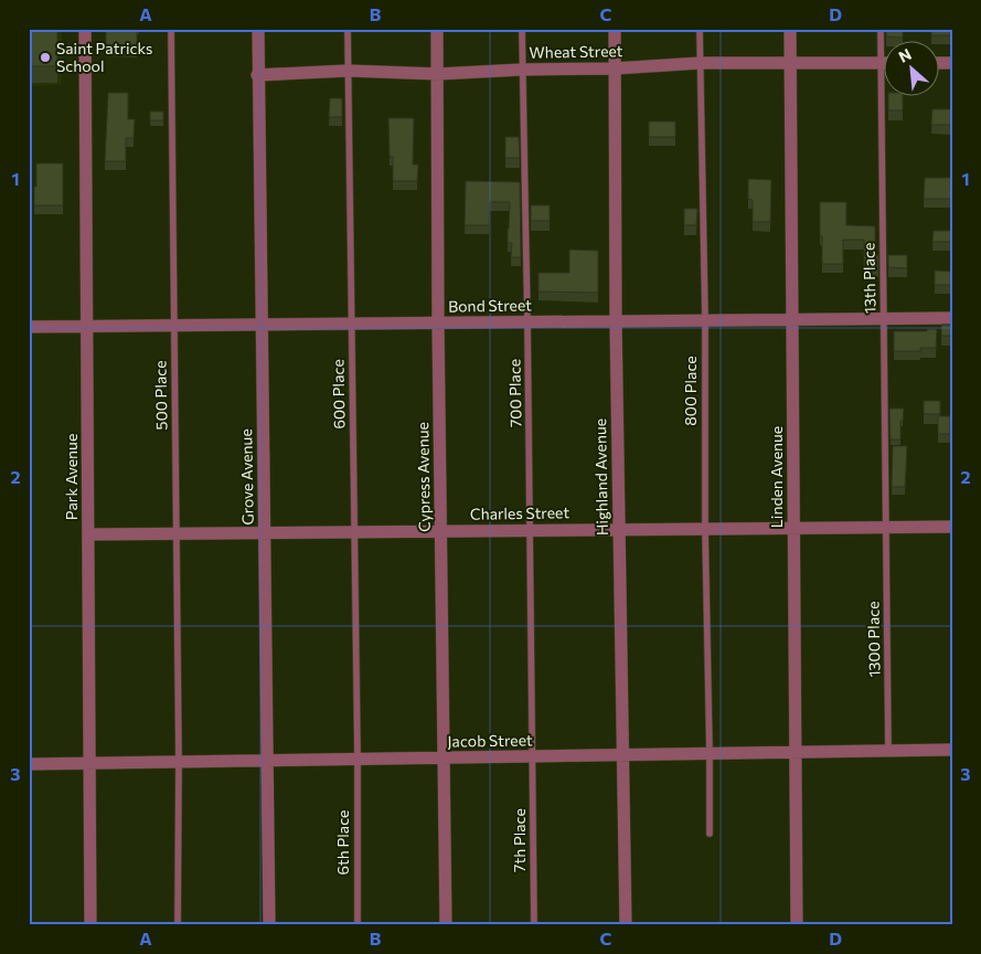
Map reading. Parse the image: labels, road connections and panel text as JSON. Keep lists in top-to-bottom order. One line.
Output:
{"streets":{"street":["Wheat Street","Bond Street","Park Avenue","Grove Avenue","Cypress Avenue","Highland Avenue","Linden Avenue","Charles Street","Jacob Street"],"lane":["13th Place","800 Place","700 Place","600 Place","500 Place","1300 Place","7th Place","6th Place"]},"crossings":[["Wheat Street","13th Place"],["Wheat Street","800 Place"],["Wheat Street","700 Place"],["Wheat Street","600 Place"],["Wheat Street","Grove Avenue"],["Wheat Street","Cypress Avenue"],["Wheat Street","Highland Avenue"],["Wheat Street","Linden Avenue"],["13th Place","Bond Street"],["13th Place","Charles Street"],["13th Place","1300 Place"],["Bond Street","800 Place"],["Bond Street","700 Place"],["Bond Street","600 Place"],["Bond Street","500 Place"],["Bond Street","Park Avenue"],["Bond Street","Grove Avenue"],["Bond Street","Cypress Avenue"],["Bond Street","Highland Avenue"],["Bond Street","Linden Avenue"],["800 Place","Charles Street"],["800 Place","Jacob Street"],["700 Place","Charles Street"],["700 Place","Jacob Street"],["700 Place","7th Place"],["600 Place","Charles Street"],["600 Place","Jacob Street"],["600 Place","6th Place"],["500 Place","Charles Street"],["500 Place","Jacob Street"],["Park Avenue","Charles Street"],["Park Avenue","Jacob Street"],["Grove Avenue","Charles Street"],["Grove Avenue","Jacob Street"],["Cypress Avenue","Charles Street"],["Cypress Avenue","Jacob Street"],["Highland Avenue","Charles Street"],["Highland Avenue","Jacob Street"],["Linden Avenue","Charles Street"],["Linden Avenue","Jacob Street"],["Charles Street","1300 Place"],["1300 Place","Jacob Street"],["Jacob Street","7th Place"],["Jacob Street","6th Place"]],"places":["Saint Patricks School"],"north":"top left","grid":{"columns":["A","B","C","D"],"rows":["1","2","3"]}}
